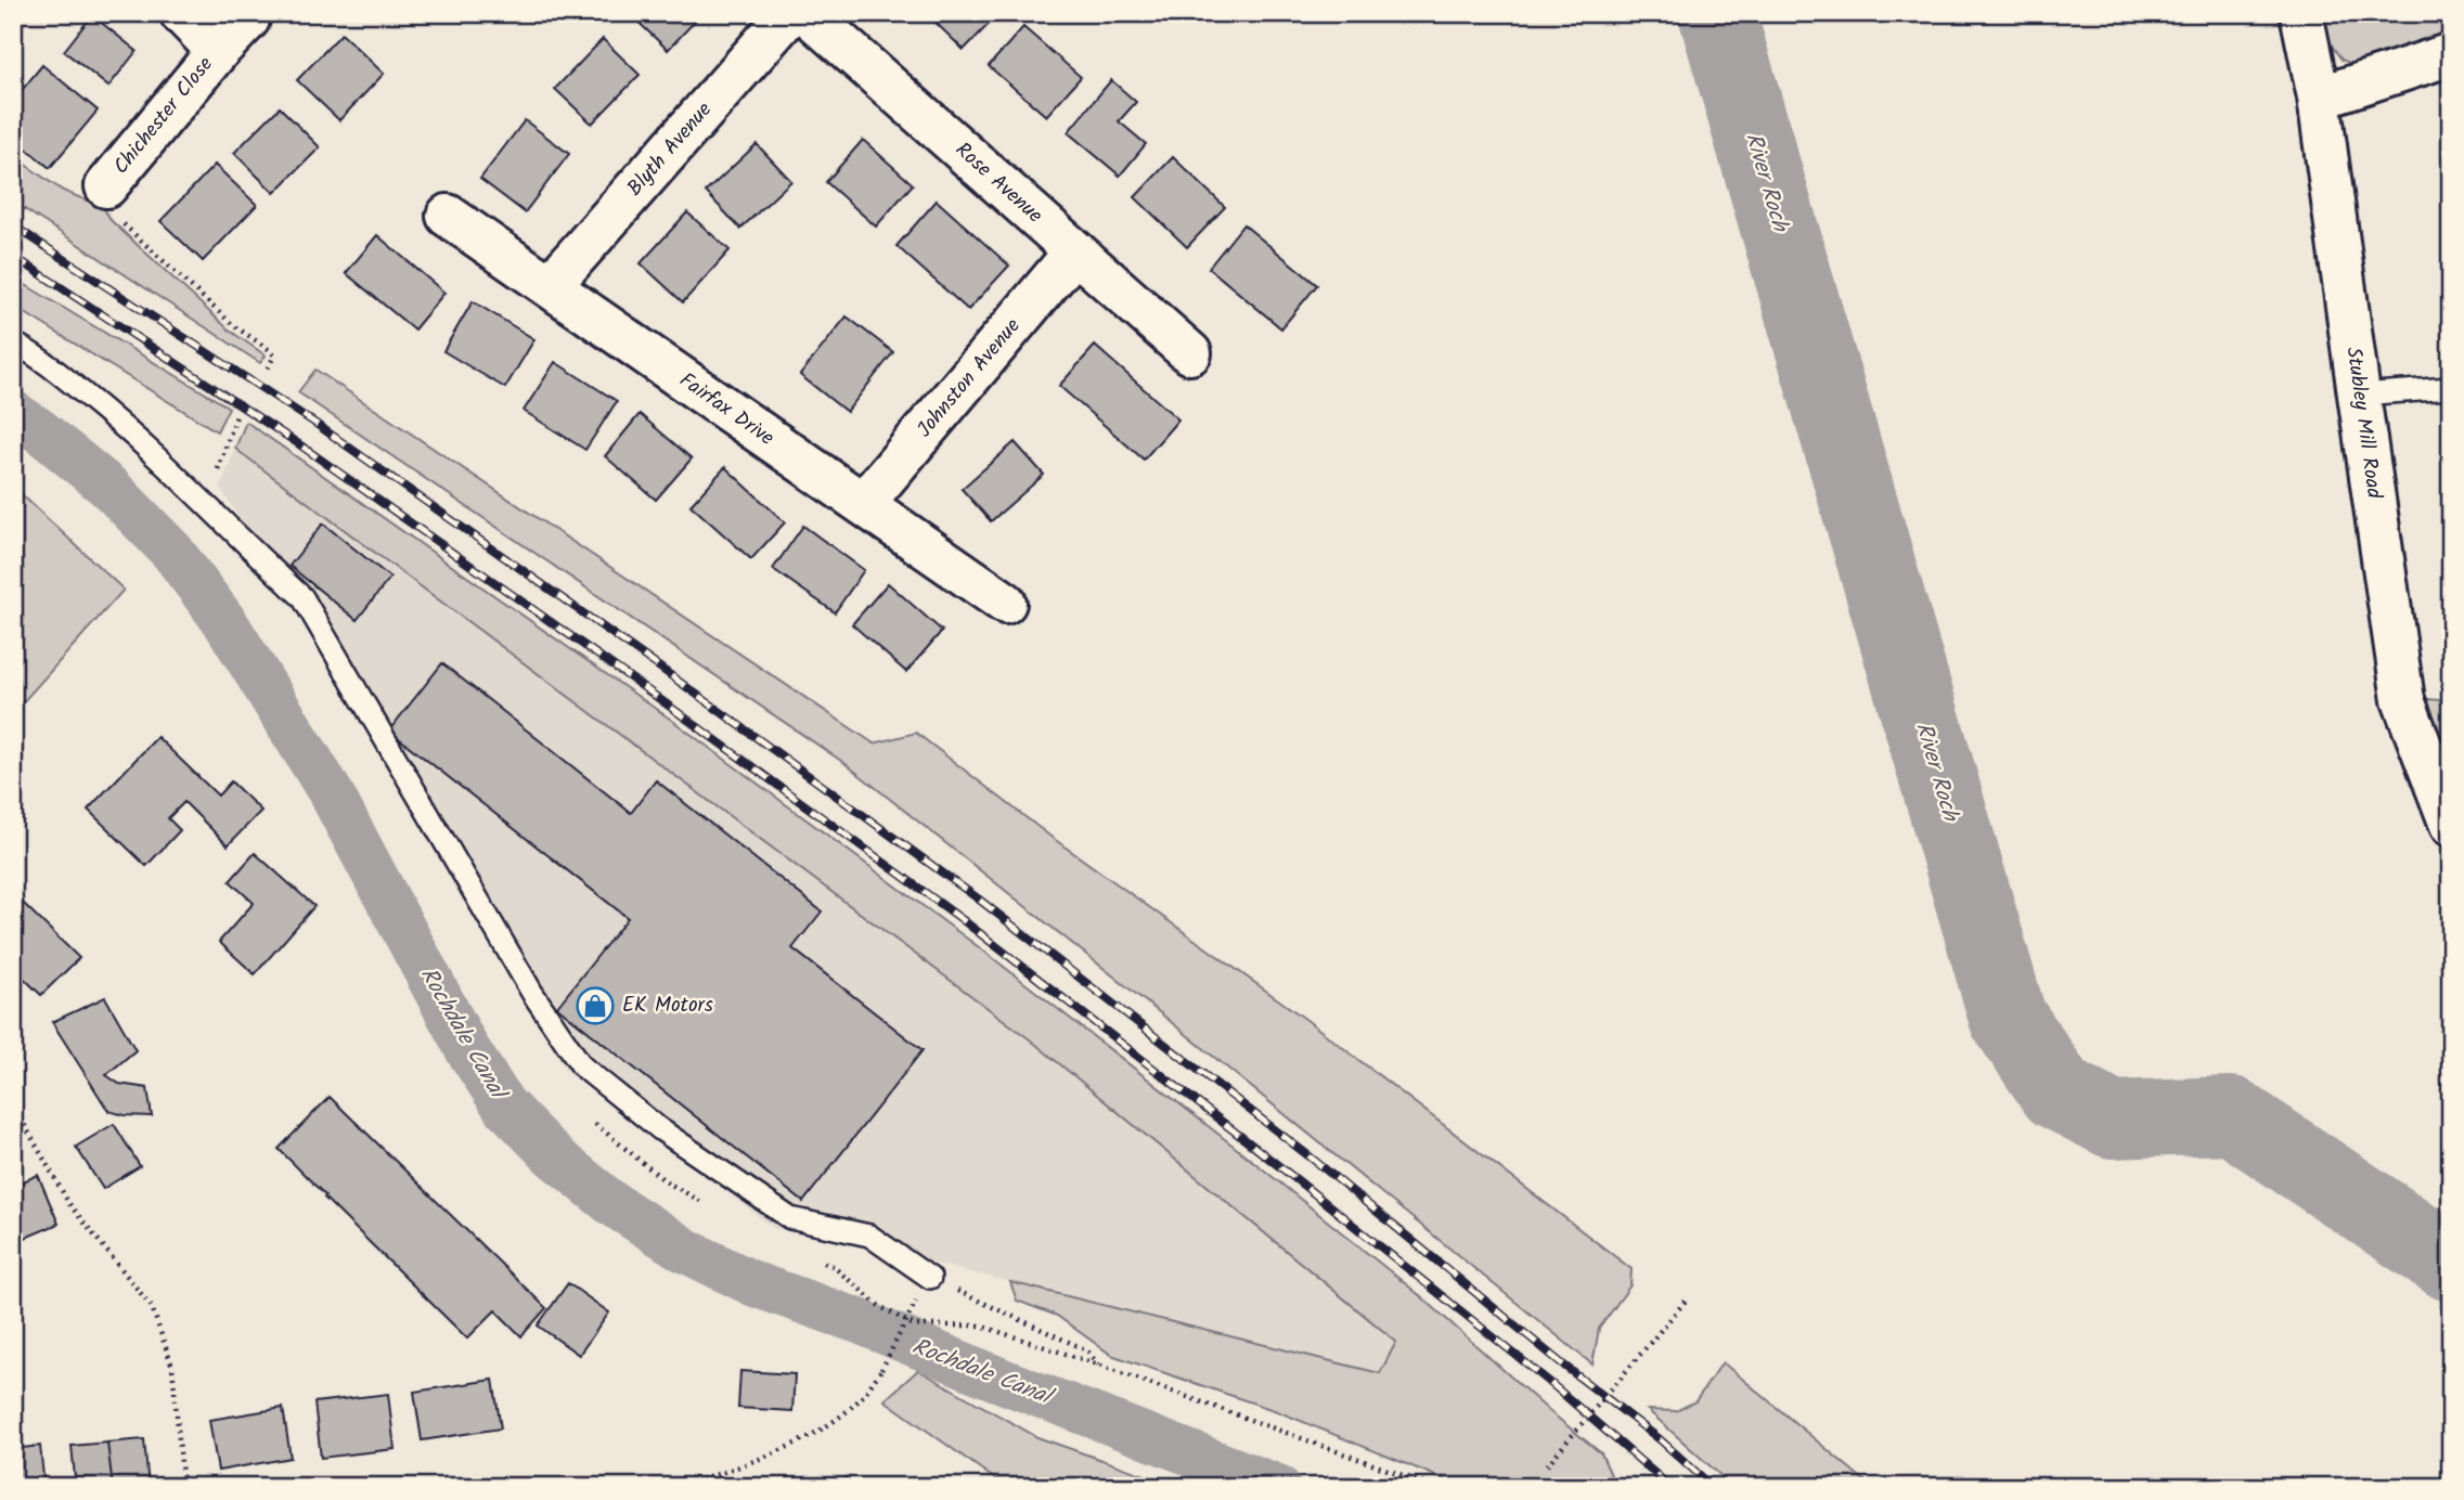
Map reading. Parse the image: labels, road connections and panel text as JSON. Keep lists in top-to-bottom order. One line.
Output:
{"streets":{"street":["Chichester Close","Blyth Avenue","Rose Avenue","Johnston Avenue","Fairfax Drive","Stubley Mill Road"]},"crossings":[["Blyth Avenue","Fairfax Drive"],["Rose Avenue","Johnston Avenue"],["Johnston Avenue","Fairfax Drive"]],"water":["River Roch","Rochdale Canal"],"places":{"shop":["EK Motors"]}}
